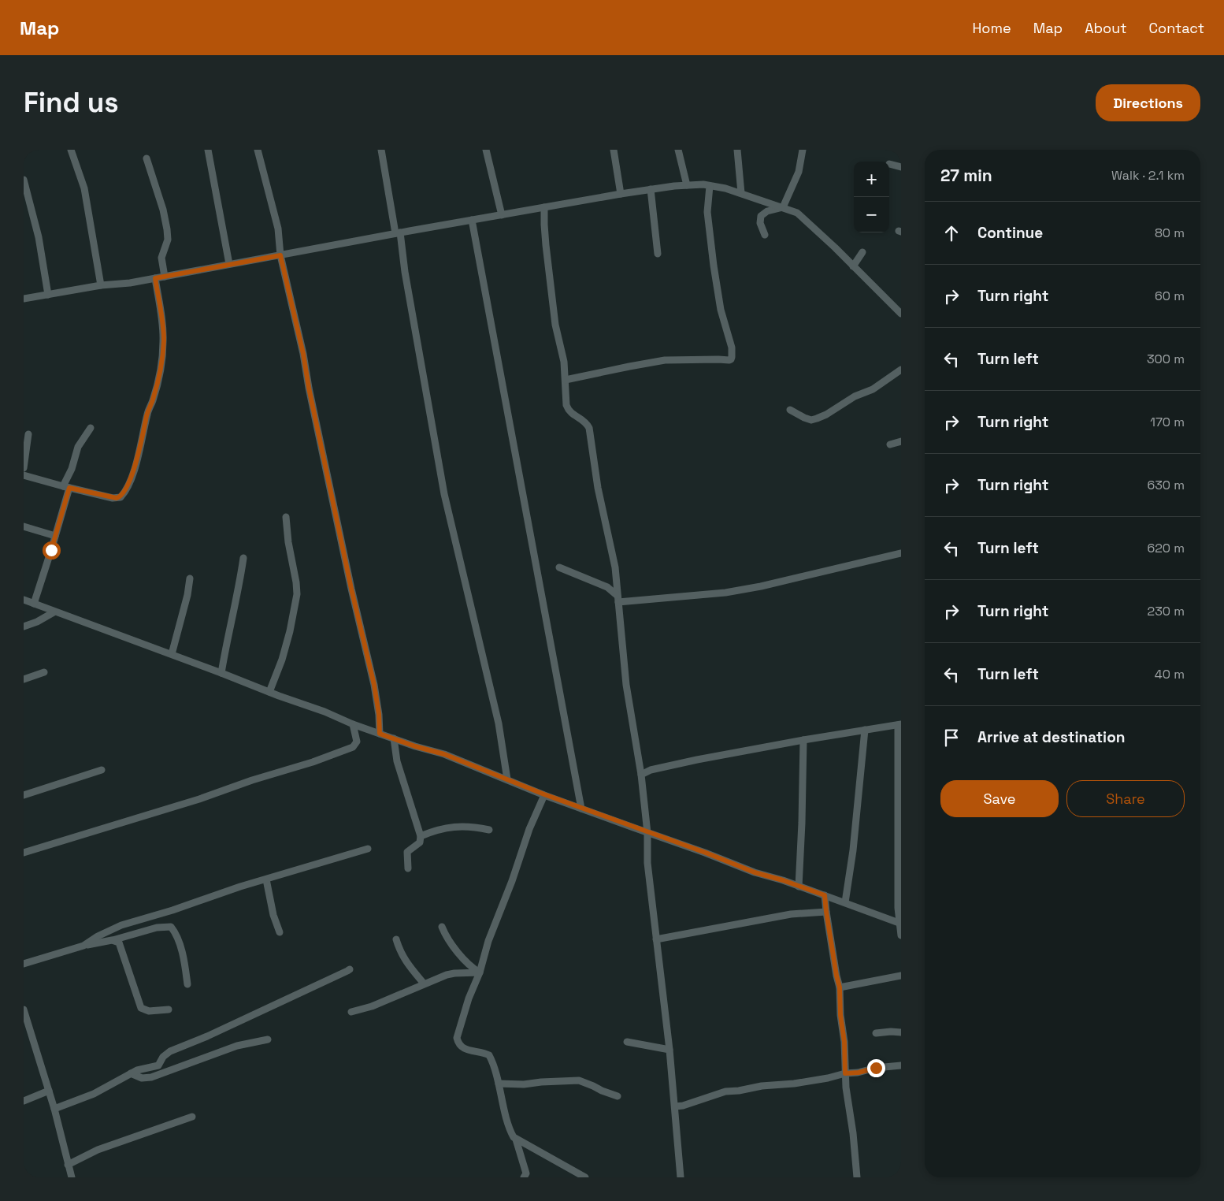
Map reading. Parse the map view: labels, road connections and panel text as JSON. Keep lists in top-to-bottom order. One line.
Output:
{"page":{"header":"Map","nav":["Home","Map","About","Contact"],"buttons":["Directions",["Save","Share"]],"title":"Find us","heading":["27 min","Walk · 2.1 km"],"map_buttons":["+","−"],"list":[["Continue","80 m"],["Turn right","60 m"],["Turn left","300 m"],["Turn right","170 m"],["Turn right","630 m"],["Turn left","620 m"],["Turn right","230 m"],["Turn left","40 m"],"Arrive at destination"]}}
